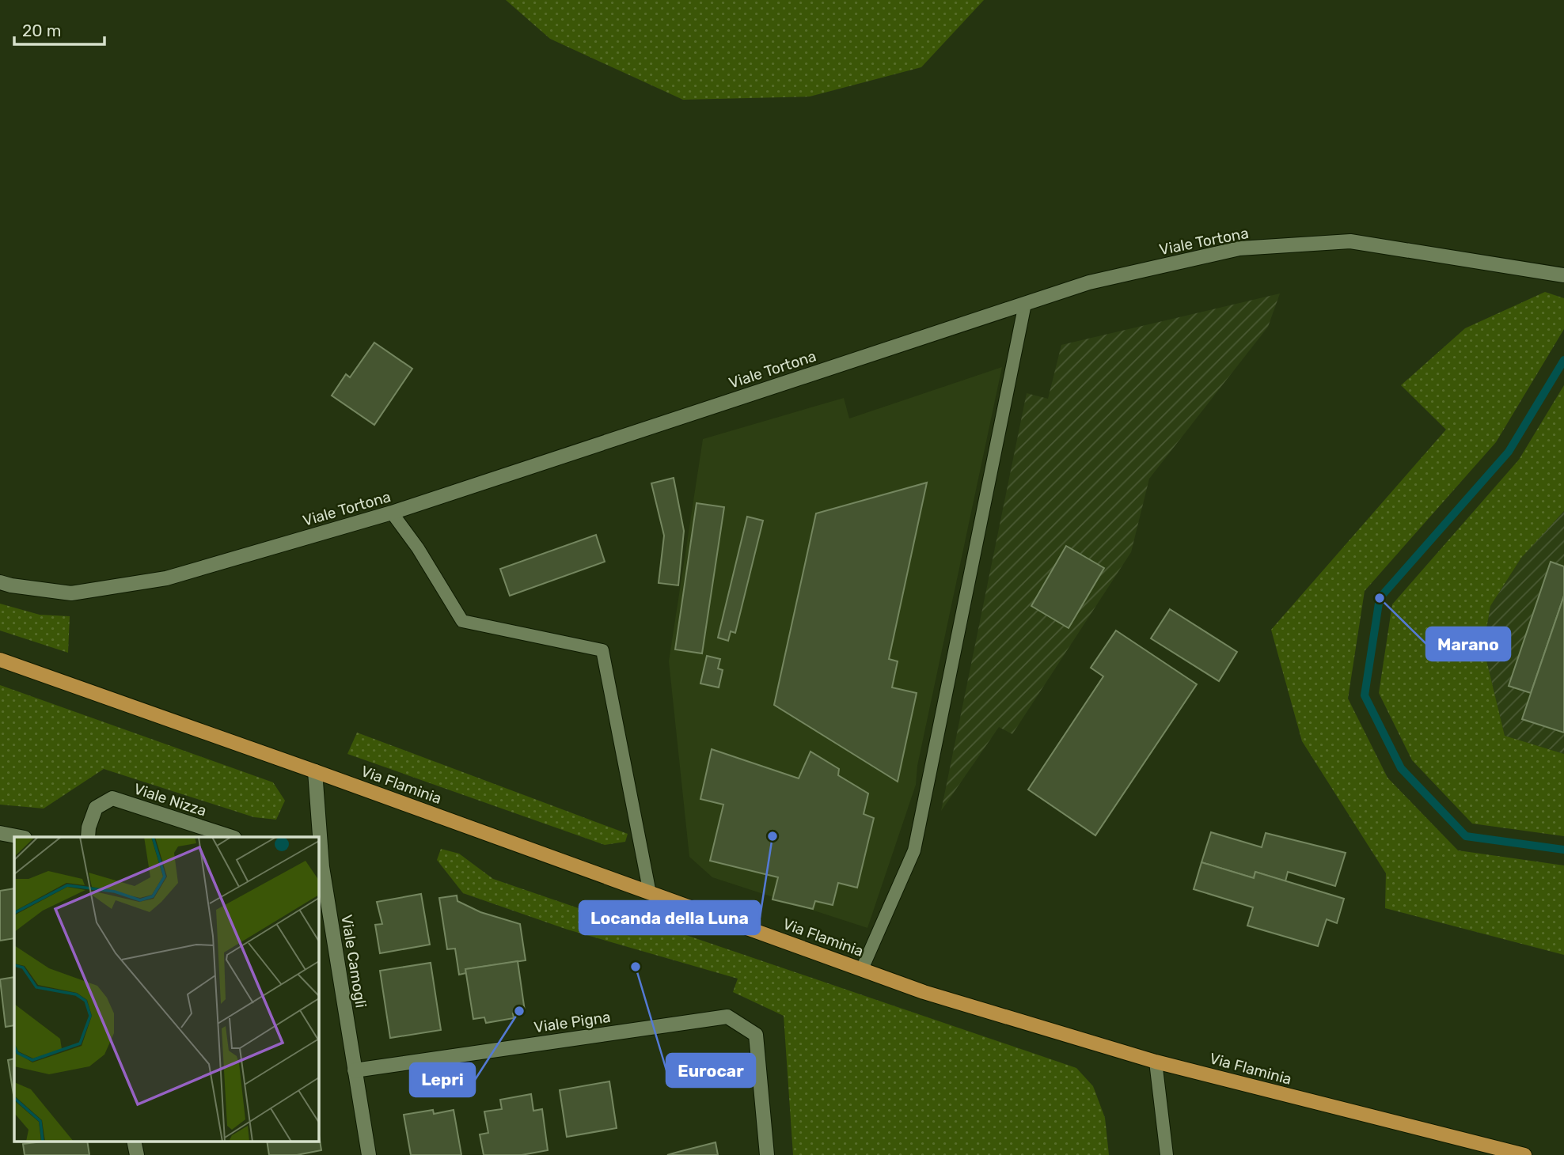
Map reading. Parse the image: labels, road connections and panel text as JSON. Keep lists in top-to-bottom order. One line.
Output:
{"streets":{"main road":["Via Flaminia"],"street":["Viale Tortona","Viale Nizza","Viale Camogli","Viale Pigna"]},"crossings":[["Via Flaminia","Viale Camogli"],["Viale Camogli","Viale Pigna"]],"places":["Marano","Locanda della Luna","Eurocar","Lepri"],"scale_bar":"20 m"}
